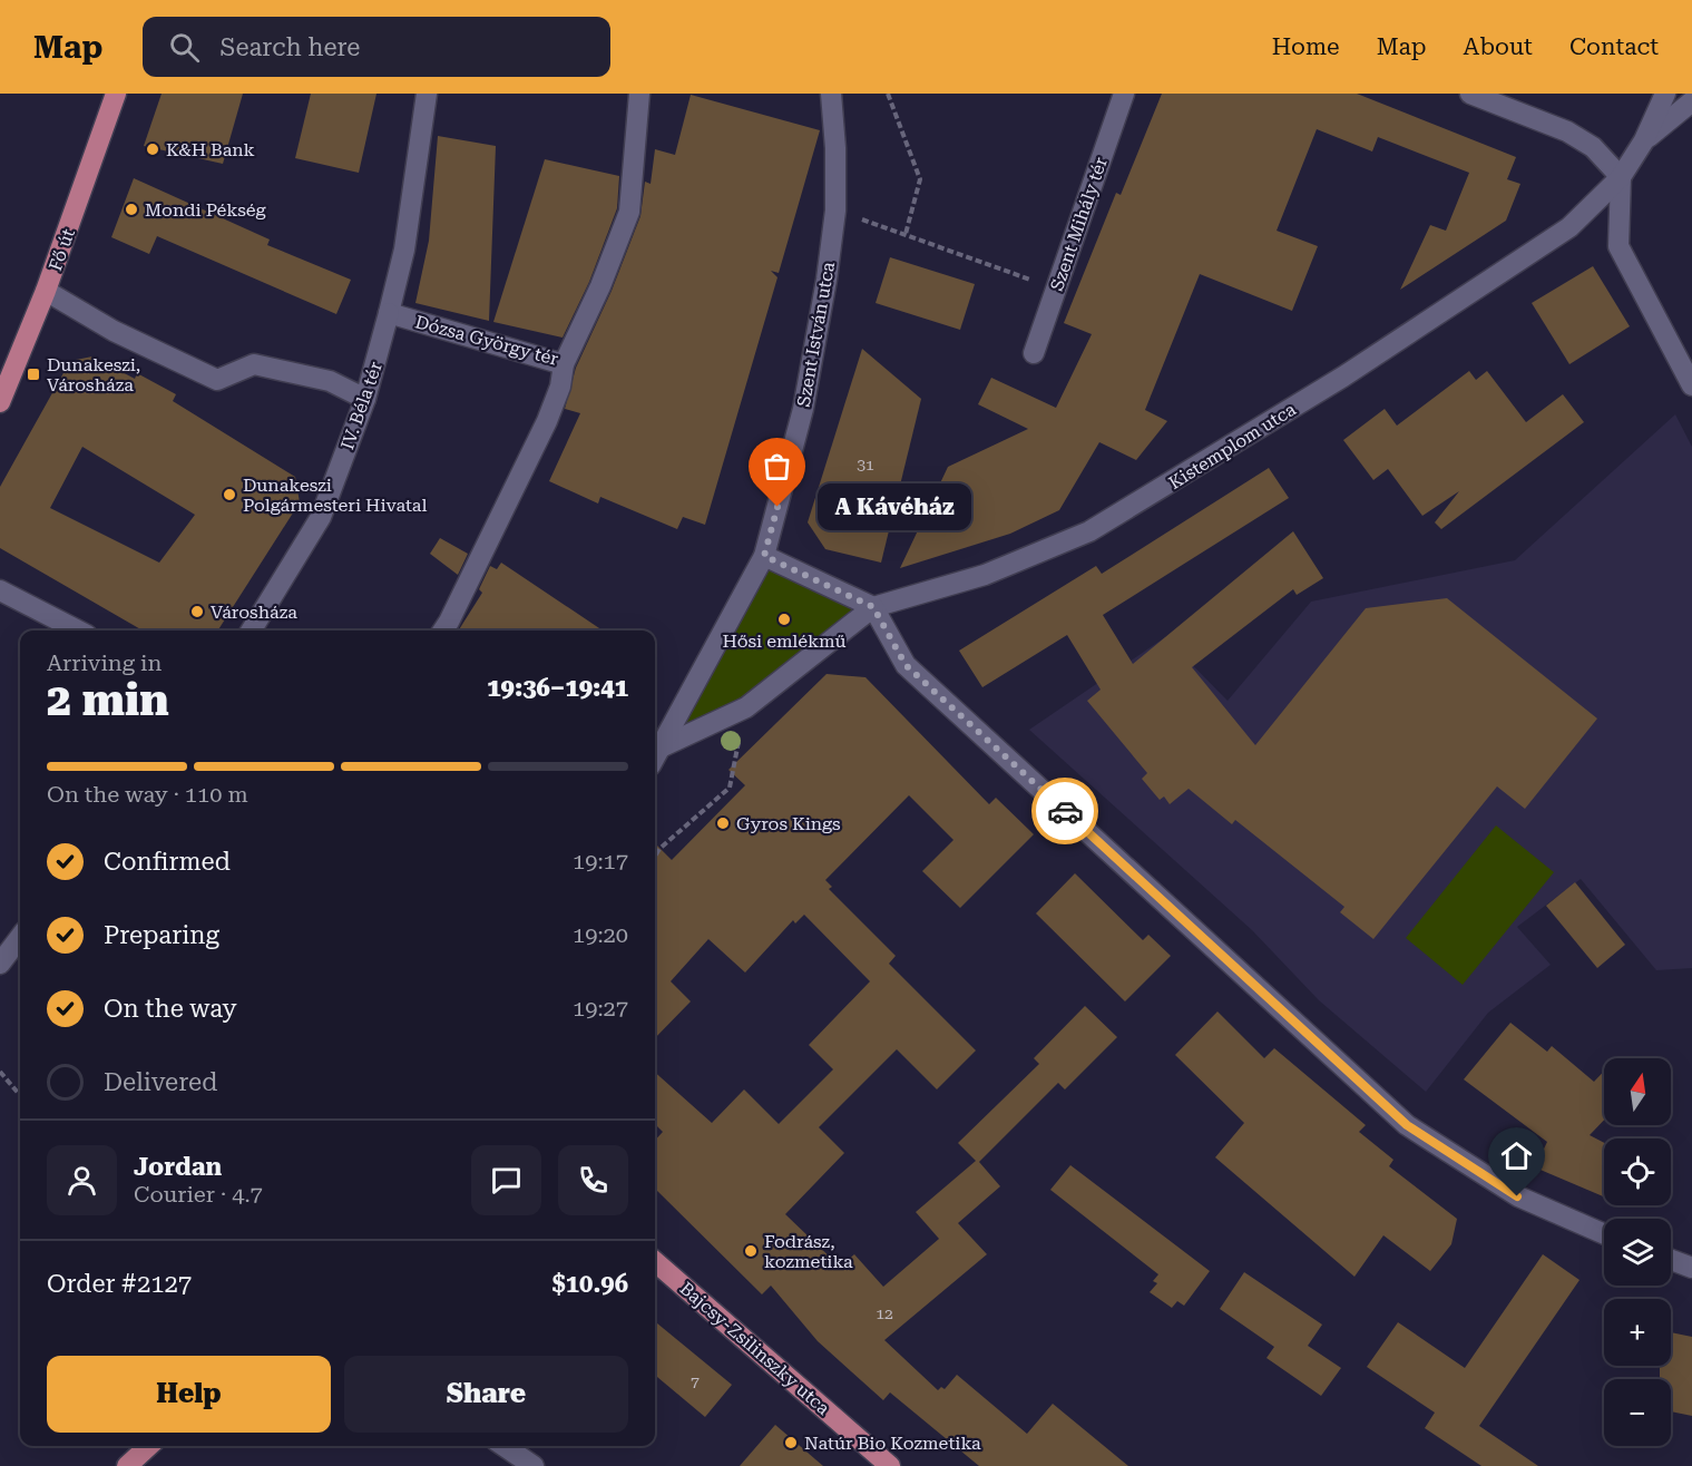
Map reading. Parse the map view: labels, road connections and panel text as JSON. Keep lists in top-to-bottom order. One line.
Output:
{"streets":{"main road":["Fő út","Bajcsy-Zsilinszky utca"],"street":["Szent Mihály tér","Szent István utca","Dózsa György tér","IV. Béla tér","Kistemplom utca"]},"crossings":[["Dózsa György tér","IV. Béla tér"]],"places":{"other":["K&H Bank","Mondi Pékség","Dunakeszi Polgármesteri Hivatal","A Kávéház","Városháza","Hősi emlékmű","Gyros Kings","Fodrász, kozmetika","Natúr Bio Kozmetika"],"transit":["Dunakeszi, Városháza"]},"house_numbers":["31","12","7"],"north":"top","page":{"header":"Map","search":"Search here","nav":["Home","Map","About","Contact"],"bubble":"A Kávéház","heading":["2 min","Arriving in","19:36–19:41"],"panel":["Jordan","Courier · 4.7","Order #2127","$10.96"],"bar":"On the way · 110 m","list":[["Confirmed","19:17"],["Preparing","19:20"],["On the way","19:27"],"Delivered"],"map_buttons":["+","−"],"buttons":["Help","Share"]}}
